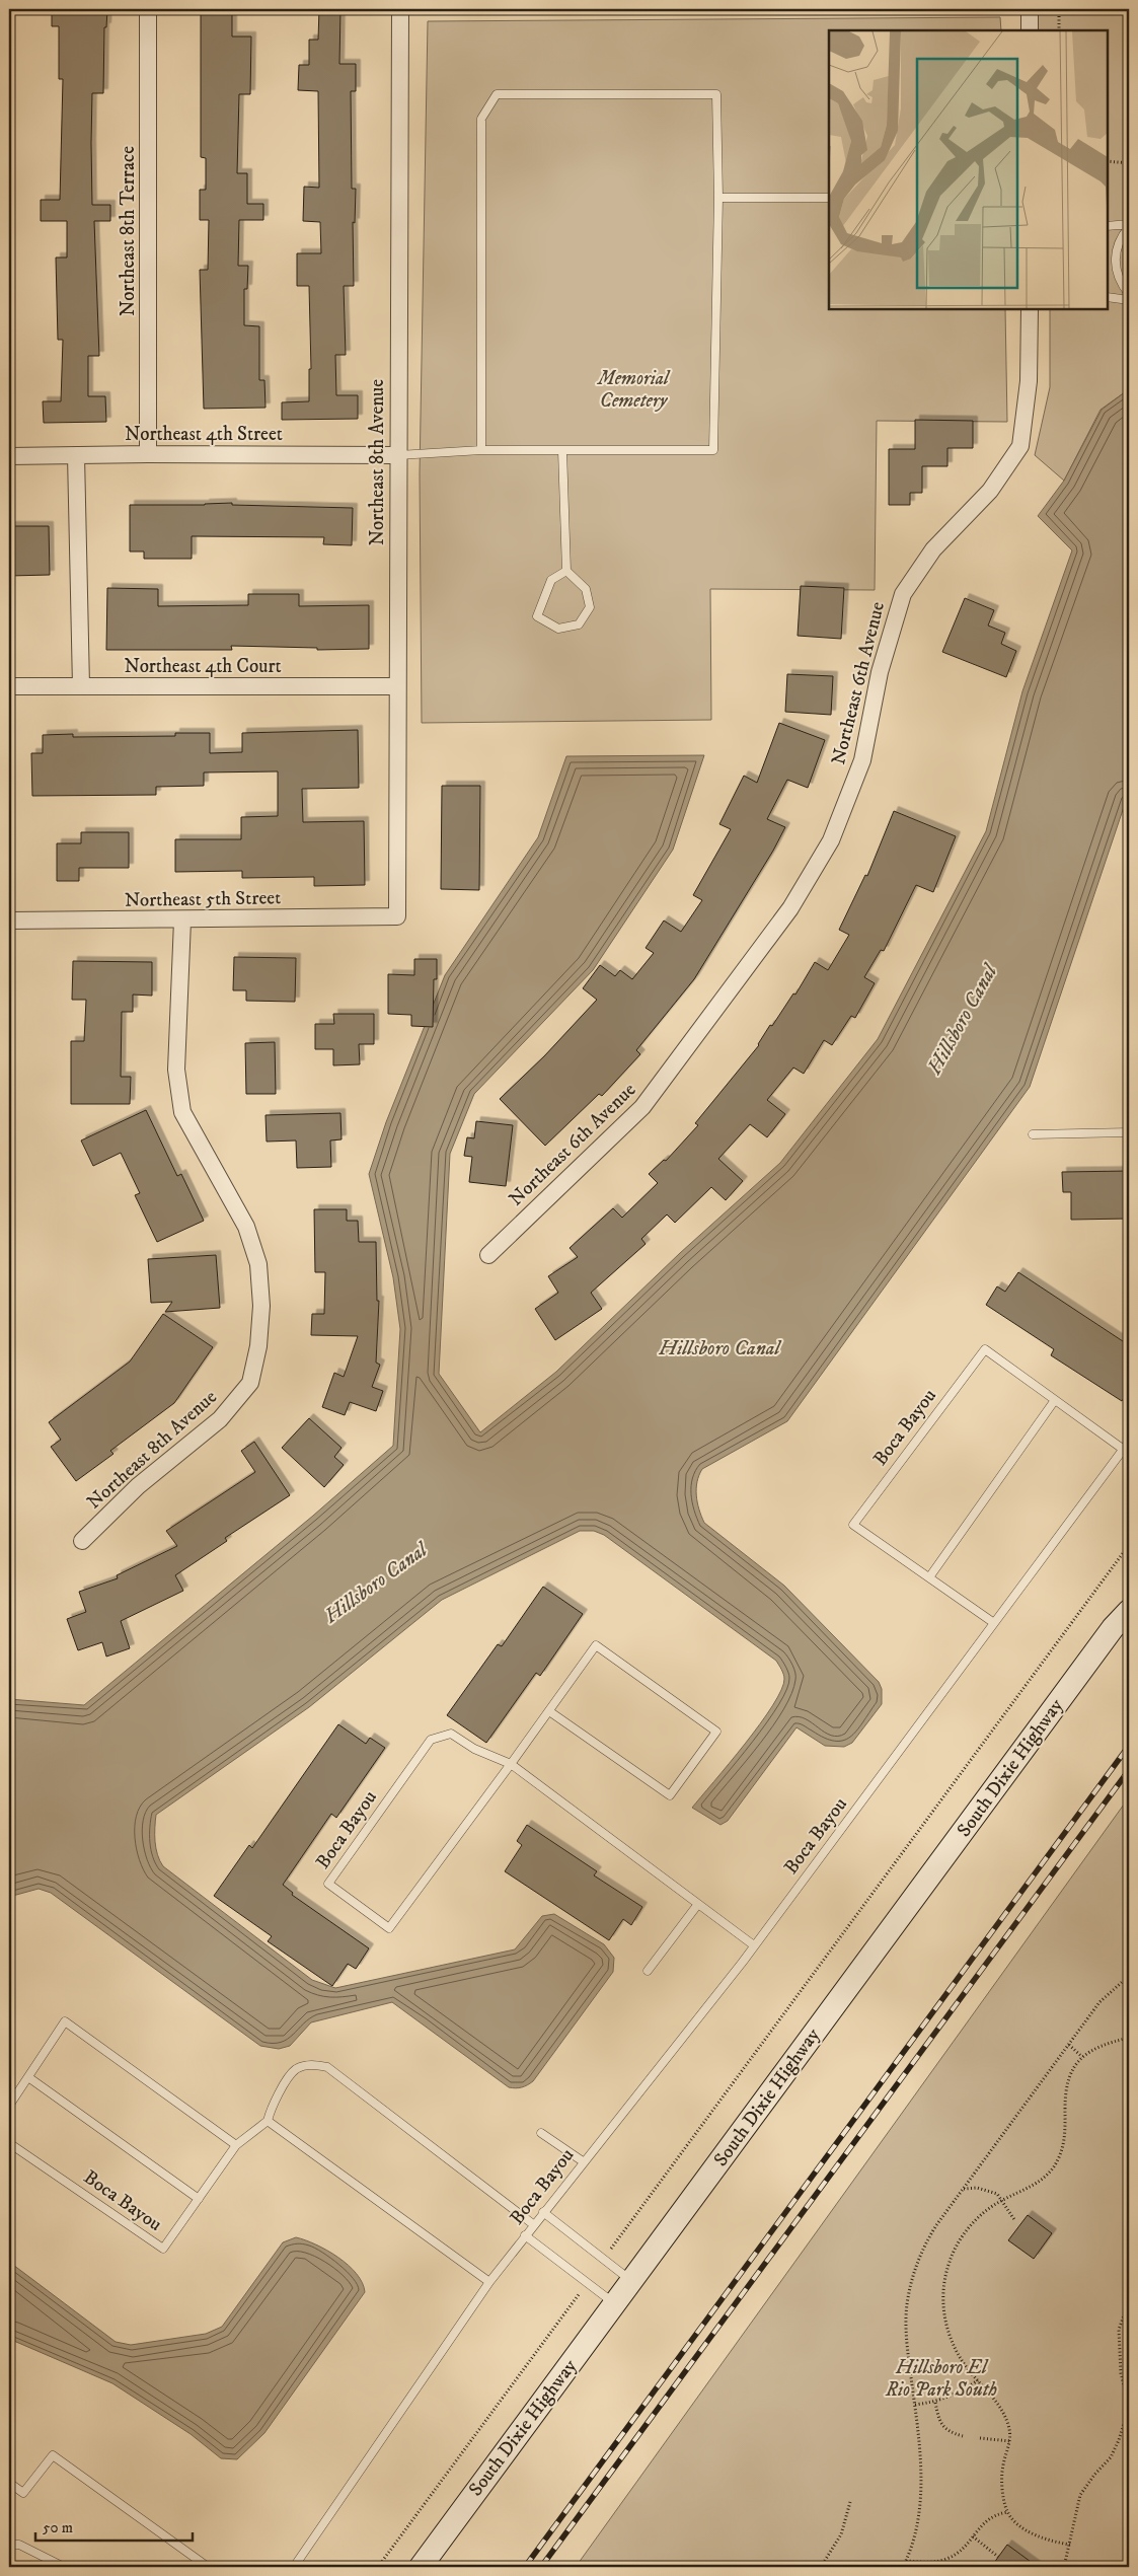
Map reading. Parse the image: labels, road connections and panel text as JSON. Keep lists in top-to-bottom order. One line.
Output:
{"streets":{"main road":["South Dixie Highway"],"street":["Northeast 8th Terrace","Northeast 4th Street","Northeast 8th Avenue","Northeast 4th Court","Northeast 6th Avenue","Northeast 5th Street"],"lane":["Boca Bayou"]},"crossings":[["Northeast 8th Terrace","Northeast 4th Street"],["Northeast 4th Street","Northeast 8th Avenue"],["Northeast 8th Avenue","Northeast 4th Court"],["Northeast 8th Avenue","Northeast 5th Street"]],"water":["Hillsboro Canal"],"parks":["Memorial Cemetery","Hillsboro El Rio Park South"],"scale_bar":"50 m"}
